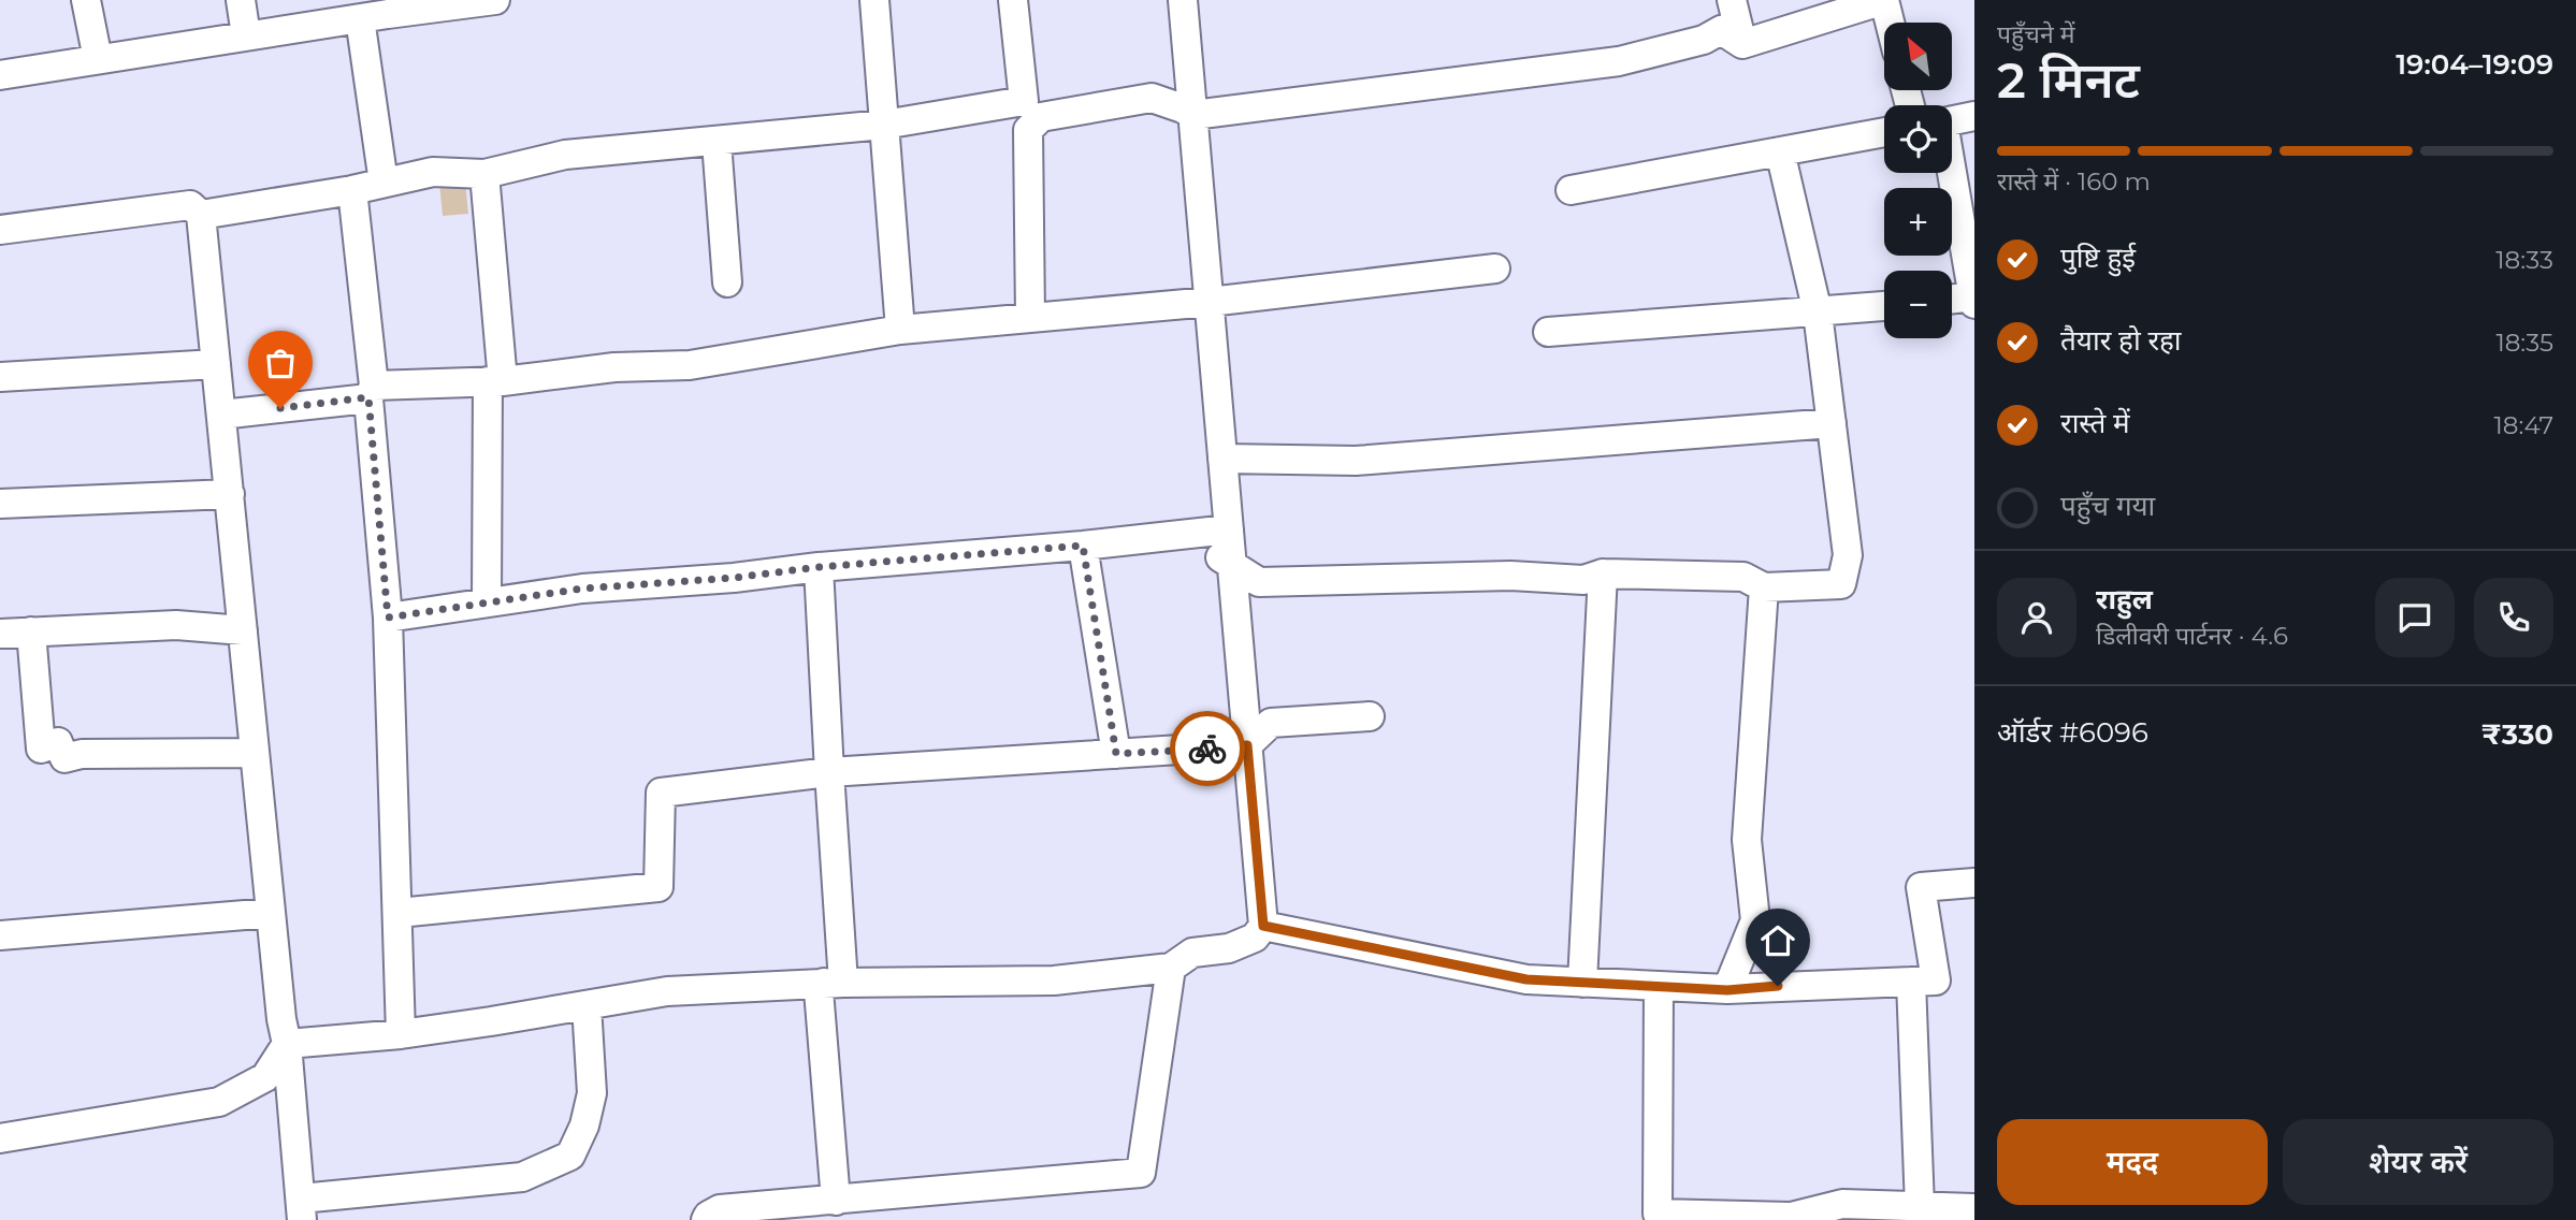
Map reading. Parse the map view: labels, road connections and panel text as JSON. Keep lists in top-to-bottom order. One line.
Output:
{"north":"top left","page":{"heading":["2 मिनट","पहुँचने में","19:04–19:09"],"panel":["राहुल","डिलीवरी पार्टनर · 4.6","ऑर्डर #6096","₹330"],"map_buttons":["+","−"],"bar":"रास्ते में · 160 m","list":[["पुष्टि हुई","18:33"],["तैयार हो रहा","18:35"],["रास्ते में","18:47"],"पहुँच गया"],"buttons":["मदद","शेयर करें"]}}
